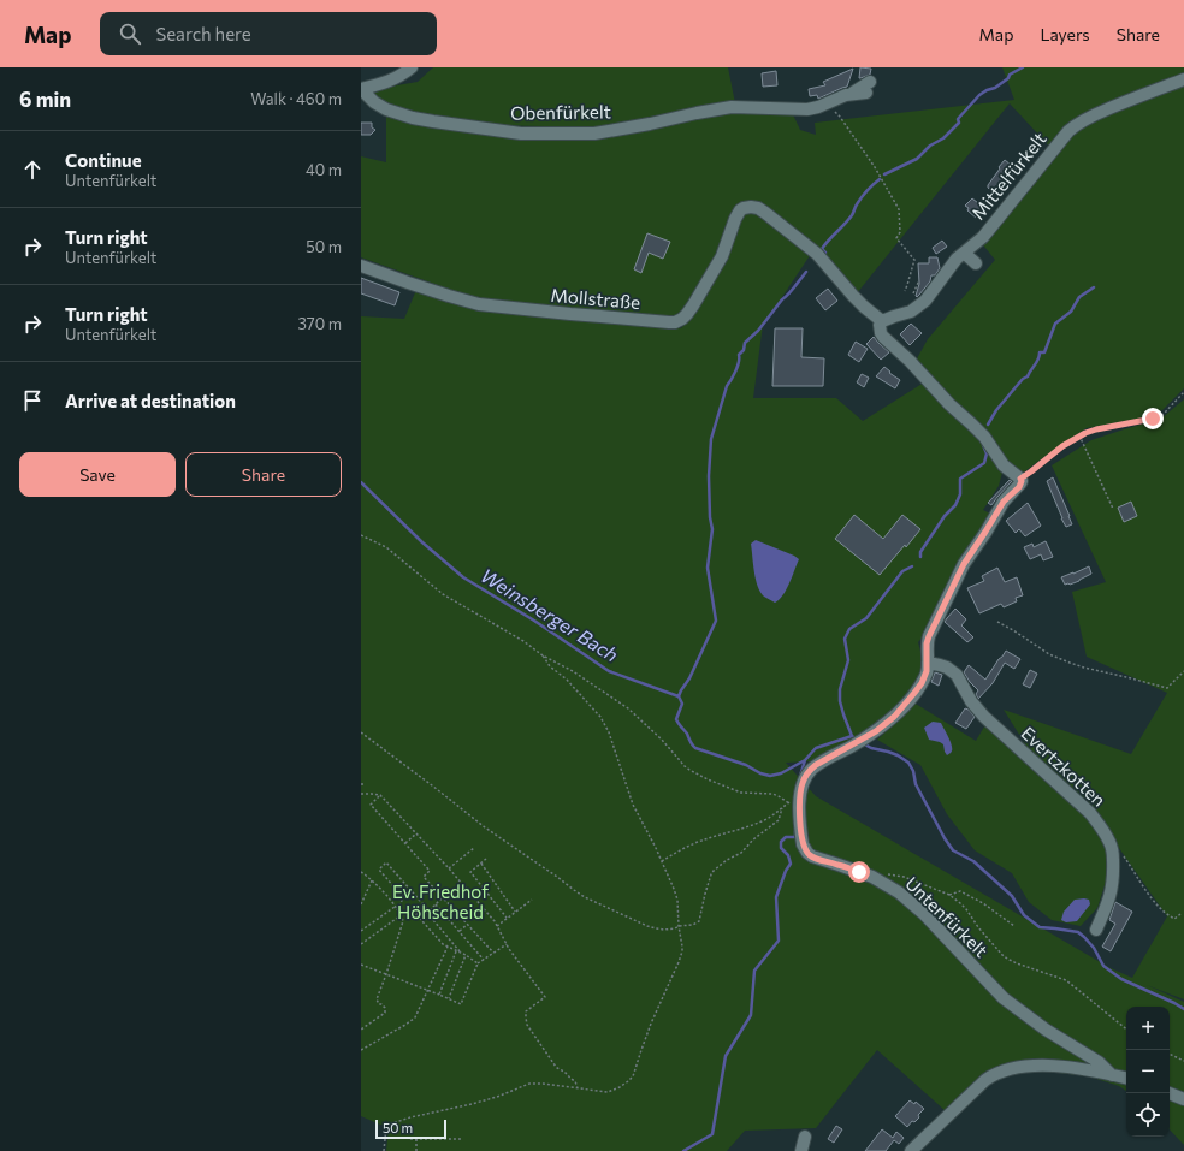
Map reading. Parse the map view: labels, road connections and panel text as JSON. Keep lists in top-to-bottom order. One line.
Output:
{"streets":{"street":["Obenfürkelt","Mittelfürkelt","Mollstraße","Evertzkotten","Untenfürkelt"]},"crossings":[["Mittelfürkelt","Mollstraße"],["Evertzkotten","Untenfürkelt"]],"water":["Weinsberger Bach"],"parks":["Ev. Friedhof Höhscheid"],"scale_bar":"50 m","page":{"header":"Map","search":"Search here","nav":["Map","Layers","Share"],"heading":["6 min","Walk · 460 m"],"list":[["Continue","Untenfürkelt","40 m"],["Turn right","Untenfürkelt","50 m"],["Turn right","Untenfürkelt","370 m"],"Arrive at destination"],"buttons":["Save","Share"],"map_buttons":["+","−"],"scale":"50 m"}}
